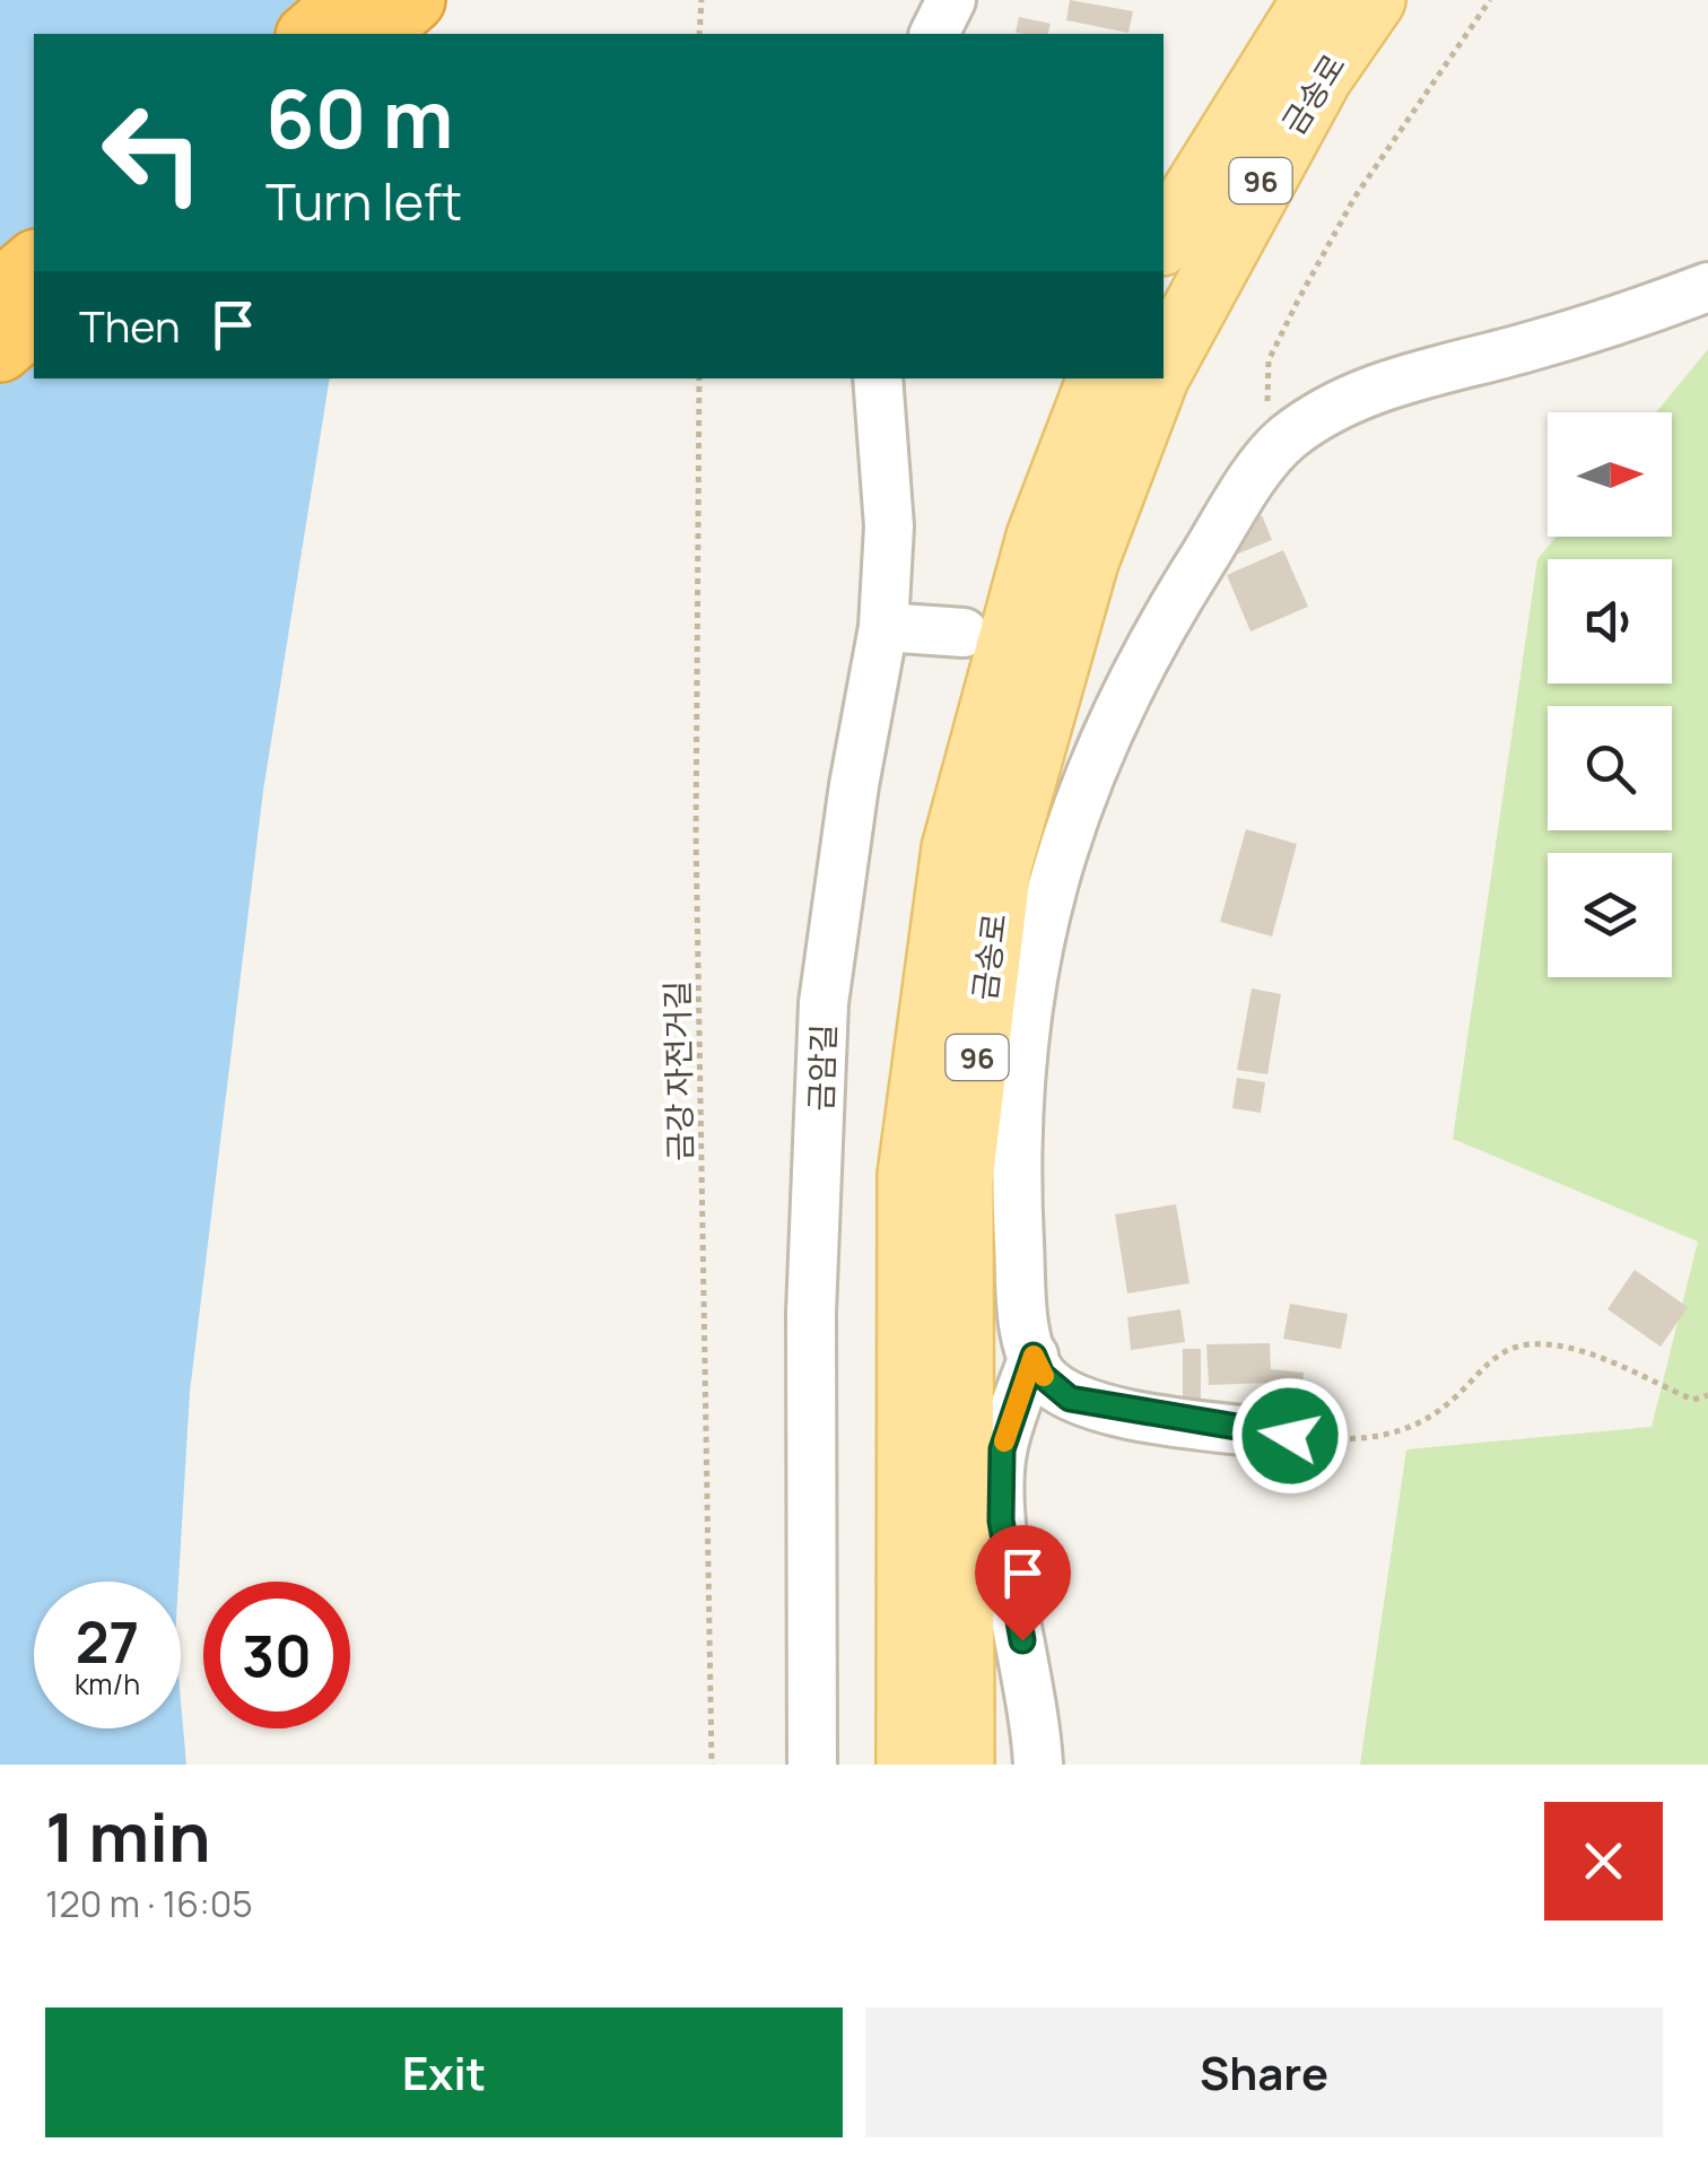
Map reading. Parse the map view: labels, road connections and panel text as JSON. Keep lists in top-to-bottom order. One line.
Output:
{"streets":{"main road":["금송로","96"],"street":["금암길"],"path":["금강 자전거길"]},"north":"right","page":{"turn":["60 m","Turn left"],"then":"Then","speed":"27 km/h","limit":"30","heading":["1 min","120 m · 16:05"],"buttons":["Exit","Share"]}}
